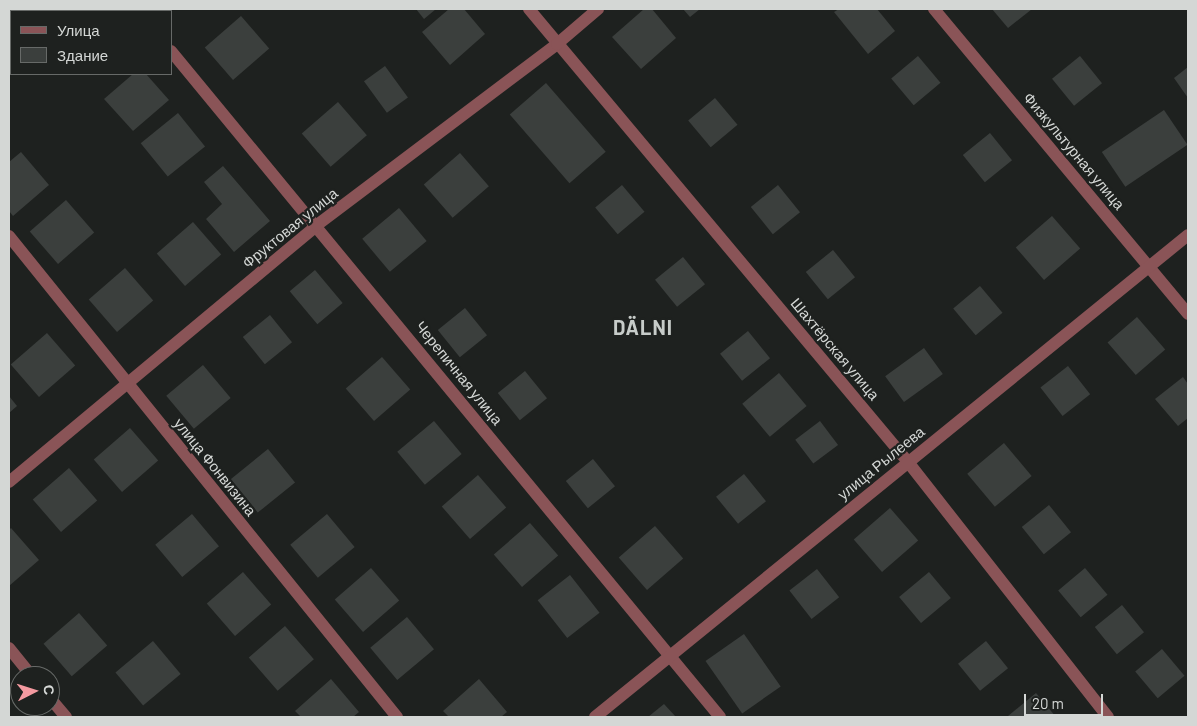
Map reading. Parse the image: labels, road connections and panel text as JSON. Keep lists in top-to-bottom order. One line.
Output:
{"streets":{"street":["Физкультурная улица","Фруктовая улица","Шахтёрская улица","Черепичная улица","улица Рылеева","улица Фонвизина"]},"crossings":[["Физкультурная улица","улица Рылеева"],["Фруктовая улица","Шахтёрская улица"],["Фруктовая улица","Черепичная улица"],["Фруктовая улица","улица Фонвизина"],["Шахтёрская улица","улица Рылеева"],["Черепичная улица","улица Рылеева"]],"districts":["DÄLNI"],"legend":["Улица","Здание"],"scale_bar":"20 m","north":"right"}
